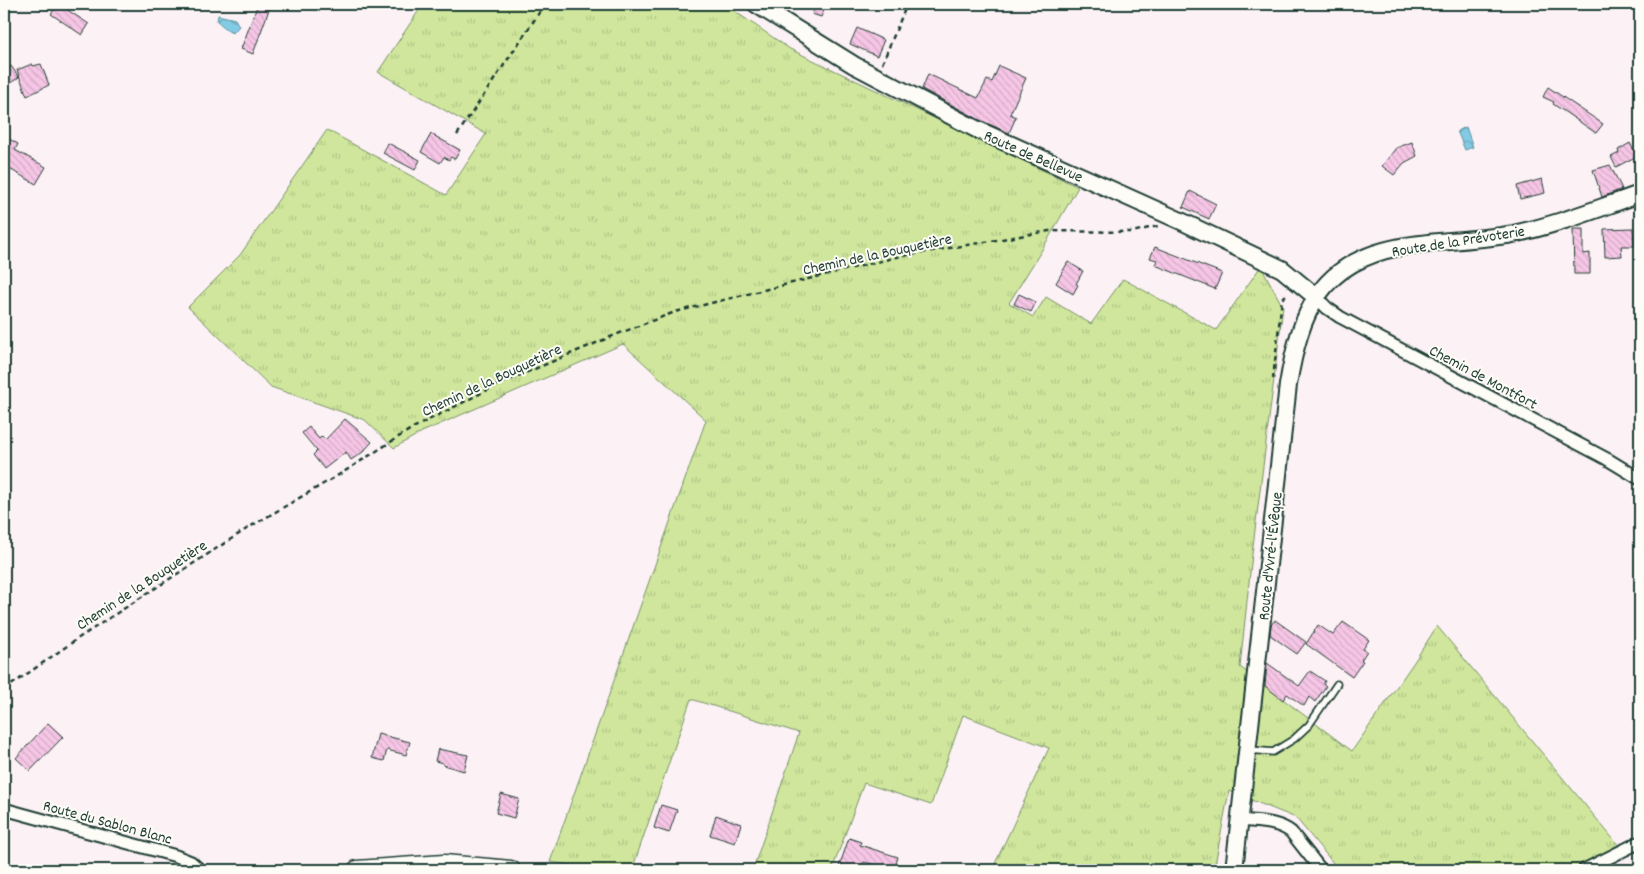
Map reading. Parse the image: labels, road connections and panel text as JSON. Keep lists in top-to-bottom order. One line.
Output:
{"streets":{"street":["Route de Bellevue","Route de la Prévoterie","Chemin de Montfort","Route d'Yvré-l'Évêque","Route du Sablon Blanc"],"path":["Chemin de la Bouquetière"]},"crossings":[["Route de Bellevue","Route de la Prévoterie"],["Route de Bellevue","Chemin de la Bouquetière"],["Route de Bellevue","Chemin de Montfort"],["Route de Bellevue","Route d'Yvré-l'Évêque"],["Route de la Prévoterie","Chemin de Montfort"],["Route de la Prévoterie","Route d'Yvré-l'Évêque"],["Chemin de Montfort","Route d'Yvré-l'Évêque"]]}
